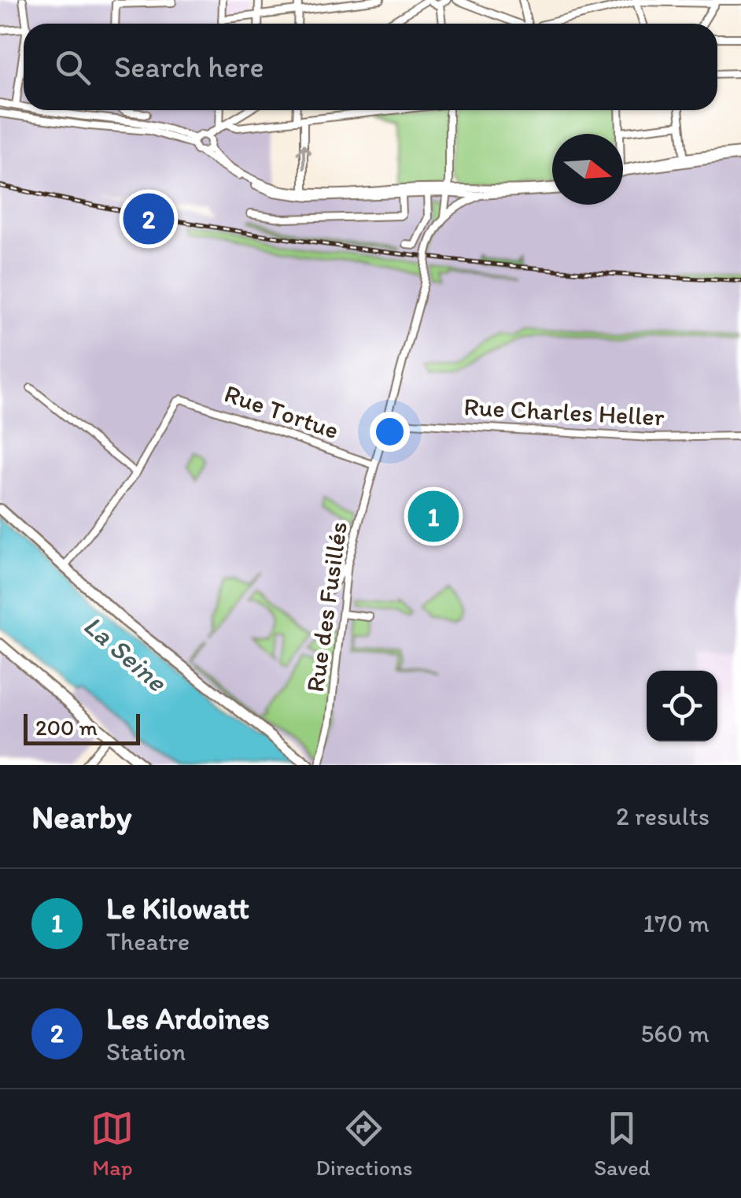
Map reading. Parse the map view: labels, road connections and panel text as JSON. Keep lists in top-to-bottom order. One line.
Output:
{"streets":{"street":["Rue Tortue","Rue Charles Heller","Rue des Fusillés"]},"crossings":[["Rue Tortue","Rue des Fusillés"],["Rue Charles Heller","Rue des Fusillés"]],"water":["La Seine"],"scale_bar":"200 m","north":"right","page":{"search":"Search here","pins":["2","1"],"scale":"200 m","heading":["Nearby","2 results"],"list":[{"mark":"1","name":"Le Kilowatt","note":"Theatre","value":"170 m"},{"mark":"2","name":"Les Ardoines","note":"Station","value":"560 m"}],"nav":["Map","Directions","Saved"]}}
